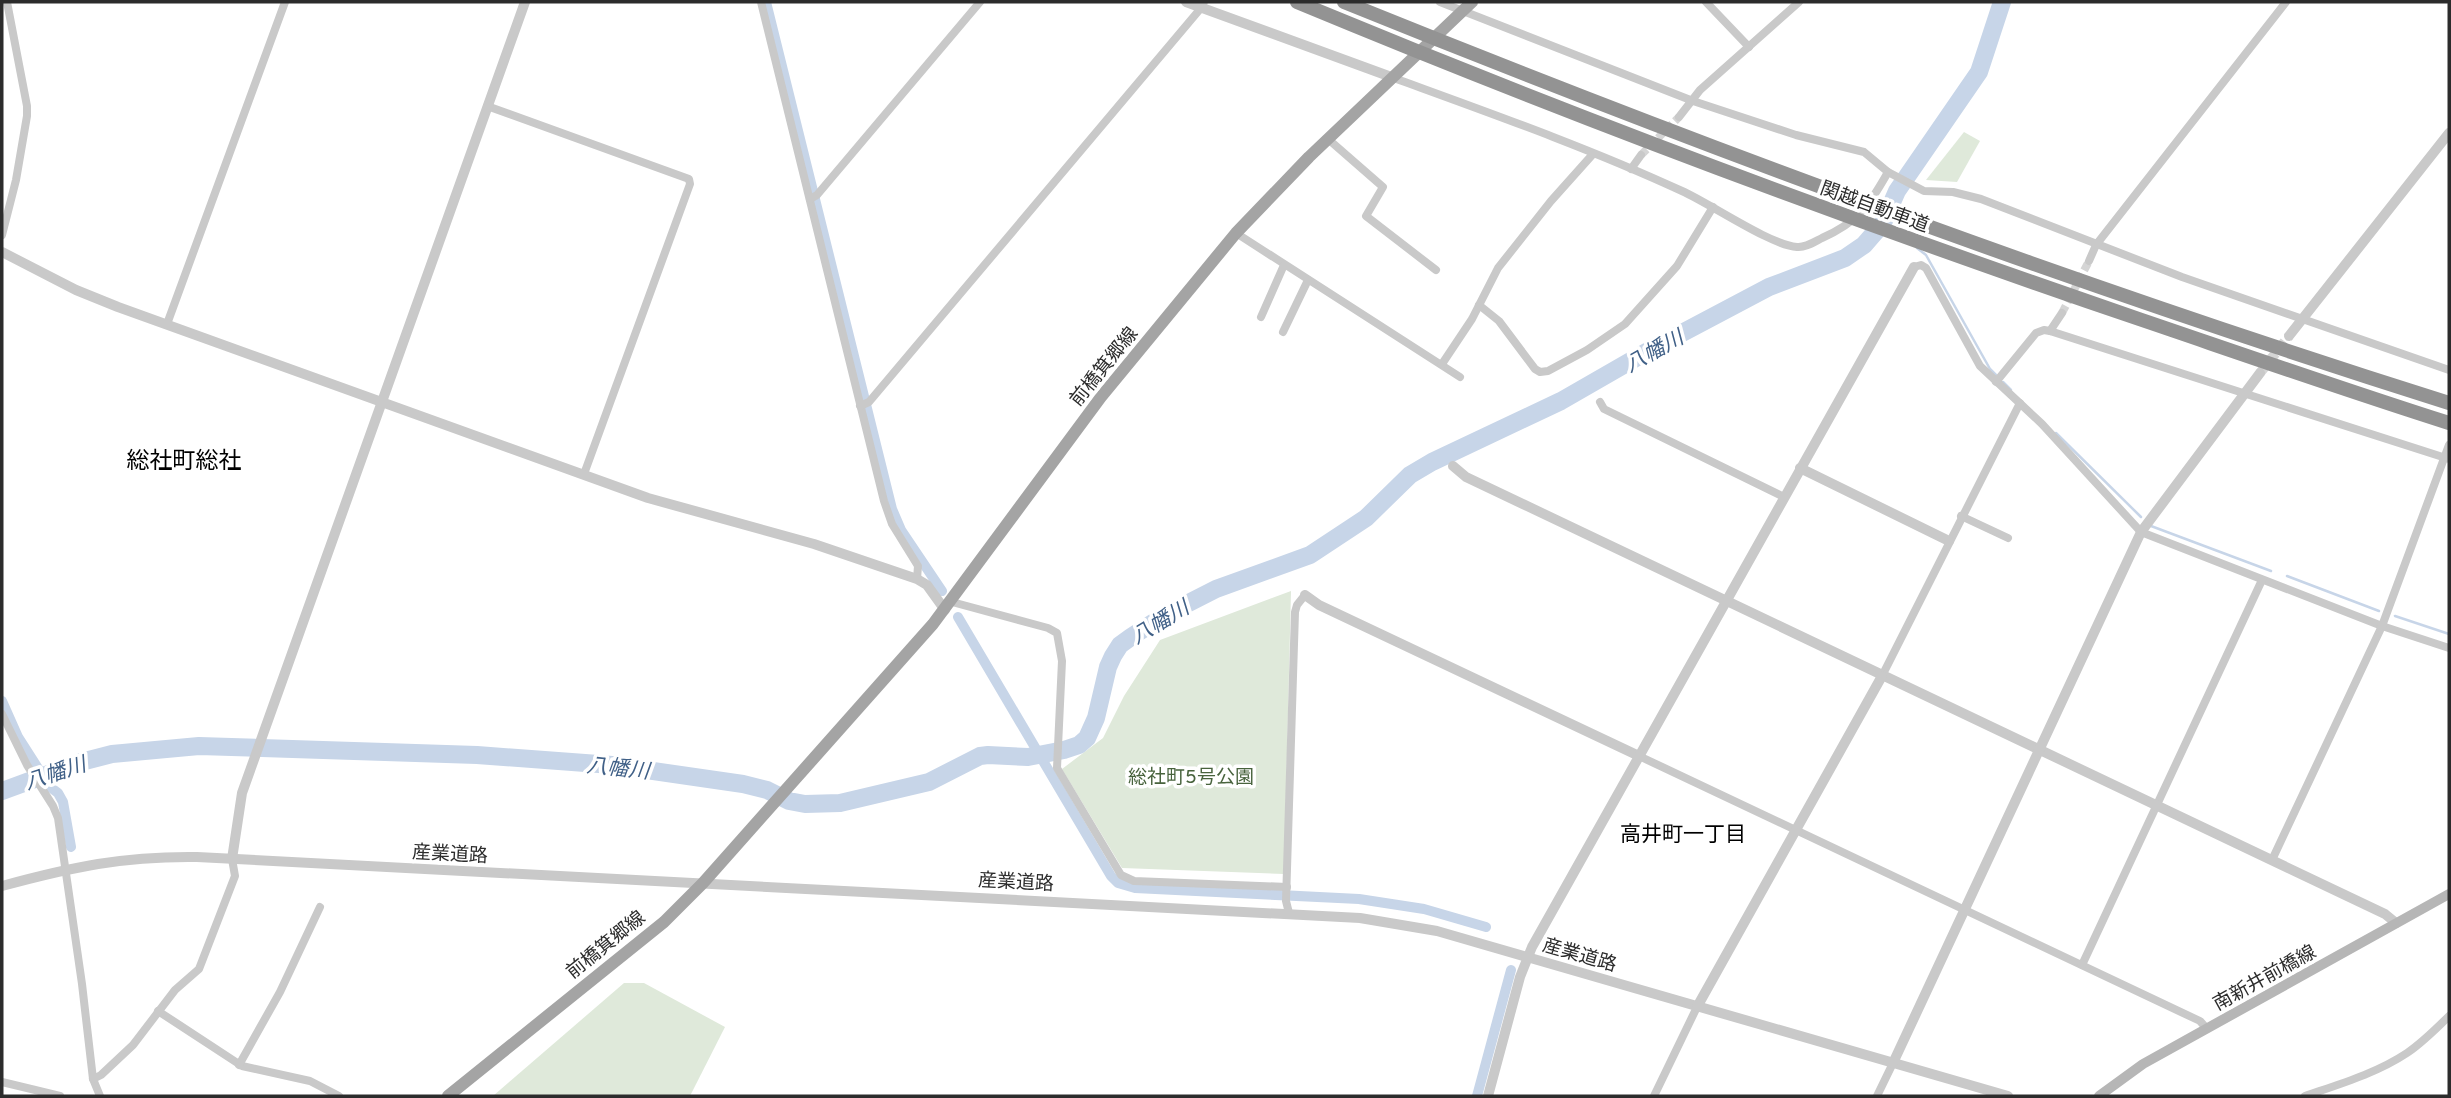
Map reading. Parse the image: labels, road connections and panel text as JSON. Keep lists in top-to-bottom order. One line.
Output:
{"streets":{"highway":["関越自動車道"],"main road":["前橋箕郷線","南新井前橋線"],"street":["産業道路"]},"crossings":[["前橋箕郷線","産業道路"]],"districts":["総社町総社","高井町一丁目"],"water":["八幡川"],"parks":["総社町5号公園"]}
